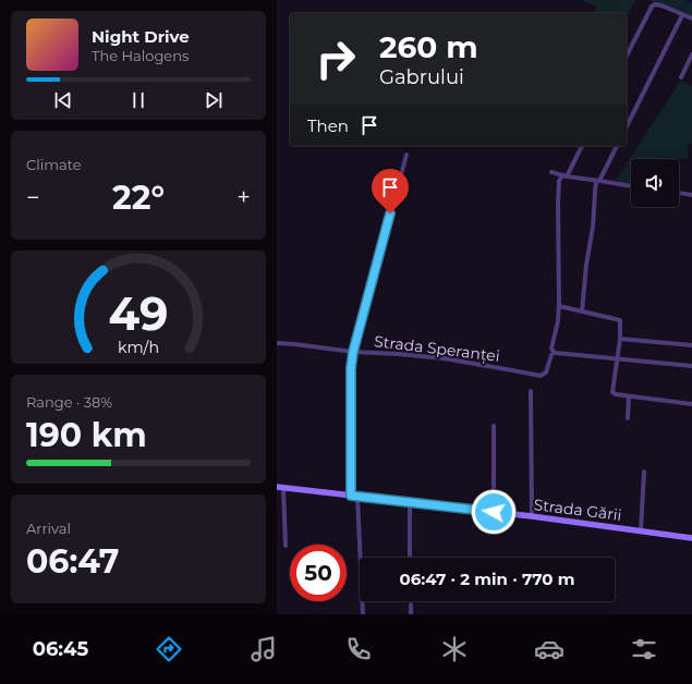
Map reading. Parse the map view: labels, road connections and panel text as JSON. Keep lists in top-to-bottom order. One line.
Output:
{"streets":{"main road":["Strada Gării"],"street":["Strada Speranței"]},"page":{"turn":["260 m","Gabrului"],"song":["Night Drive","The Halogens"],"then":"Then","tile":["Climate",["Range · 38%","190 km"],["Arrival","06:47"]],"heat":["−","22°","+"],"limit":"50","trip":"06:47 · 2 min · 770 m","tabs":"06:45","gauge":["49","km/h"]}}
